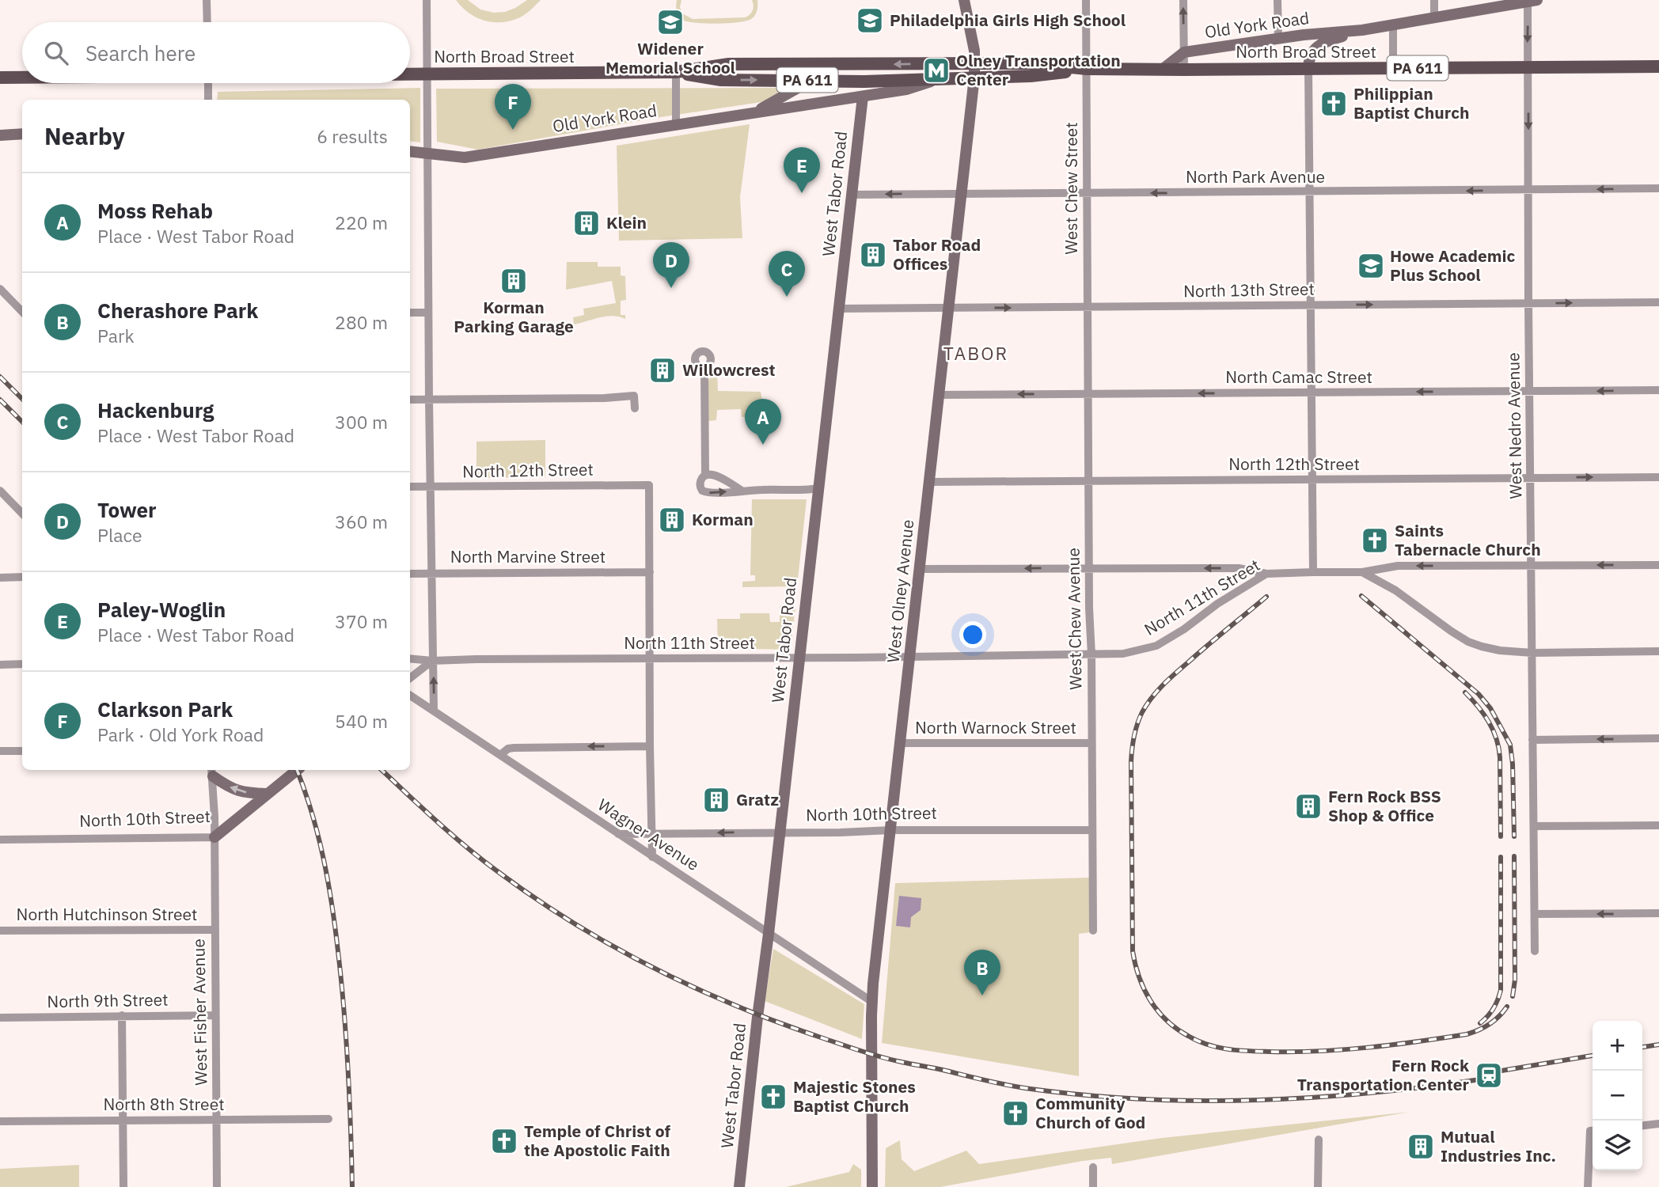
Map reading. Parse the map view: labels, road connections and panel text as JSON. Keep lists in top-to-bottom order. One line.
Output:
{"streets":{"main road":["North Broad Street","PA 611"],"street":["Old York Road","North Park Avenue","West Chew Street","West Tabor Road","North 13th Street","North Camac Street","West Nedro Avenue","North 12th Street","North Marvine Street","West Olney Avenue","North 11th Street","West Chew Avenue","North Warnock Street","North 10th Street","Wagner Avenue","North Hutchinson Street","North 9th Street","West Fisher Avenue","North 8th Street"]},"crossings":[["Old York Road","North Broad Street"],["Old York Road","West Tabor Road"],["Old York Road","West Nedro Avenue"],["North Broad Street","West Chew Street"],["North Broad Street","West Nedro Avenue"],["North Broad Street","West Olney Avenue"],["North Park Avenue","West Chew Street"],["North Park Avenue","West Tabor Road"],["North Park Avenue","West Nedro Avenue"],["North Park Avenue","West Olney Avenue"],["West Chew Street","North 13th Street"],["West Chew Street","West Chew Avenue"],["West Tabor Road","North 13th Street"],["West Tabor Road","North 11th Street"],["West Tabor Road","North 10th Street"],["West Tabor Road","Wagner Avenue"],["North 13th Street","West Nedro Avenue"],["North 13th Street","West Olney Avenue"],["North 13th Street","West Chew Avenue"],["North Camac Street","West Nedro Avenue"],["North Camac Street","West Olney Avenue"],["North Camac Street","West Chew Avenue"],["West Nedro Avenue","North 12th Street"],["West Nedro Avenue","North 11th Street"],["North 12th Street","North Marvine Street"],["North 12th Street","West Olney Avenue"],["North 12th Street","West Chew Avenue"],["West Olney Avenue","North 11th Street"],["West Olney Avenue","North Warnock Street"],["West Olney Avenue","North 10th Street"],["West Olney Avenue","Wagner Avenue"],["North 11th Street","West Chew Avenue"],["West Chew Avenue","North Warnock Street"],["West Chew Avenue","North 10th Street"],["North 10th Street","Wagner Avenue"],["North 10th Street","West Fisher Avenue"],["North Hutchinson Street","West Fisher Avenue"],["North 9th Street","West Fisher Avenue"],["West Fisher Avenue","North 8th Street"]],"one_way":["North Park Avenue","North 13th Street","North Camac Street"],"districts":["TABOR"],"places":{"school or university":["Philadelphia Girls High School","Widener Memorial School","Howe Academic Plus School"],"metro station":["Olney Transportation Center"],"church":["Philippian Baptist Church","Saints Tabernacle Church","Majestic Stones Baptist Church","Community Church of God","Temple of Christ of the Apostolic Faith"],"building":["Klein","Tabor Road Offices","Korman Parking Garage","Willowcrest","Korman","Gratz","Fern Rock BSS Shop & Office","Mutual Industries Inc."],"station":["Fern Rock Transportation Center"]},"page":{"search":"Search here","pins":["F","E","D","C","A","B"],"heading":["Nearby","6 results"],"list":[{"mark":"A","name":"Moss Rehab","note":"Place · West Tabor Road","value":"220 m"},{"mark":"B","name":"Cherashore Park","note":"Park","value":"280 m"},{"mark":"C","name":"Hackenburg","note":"Place · West Tabor Road","value":"300 m"},{"mark":"D","name":"Tower","note":"Place","value":"360 m"},{"mark":"E","name":"Paley-Woglin","note":"Place · West Tabor Road","value":"370 m"},{"mark":"F","name":"Clarkson Park","note":"Park · Old York Road","value":"540 m"}],"map_buttons":["+","−"]}}
